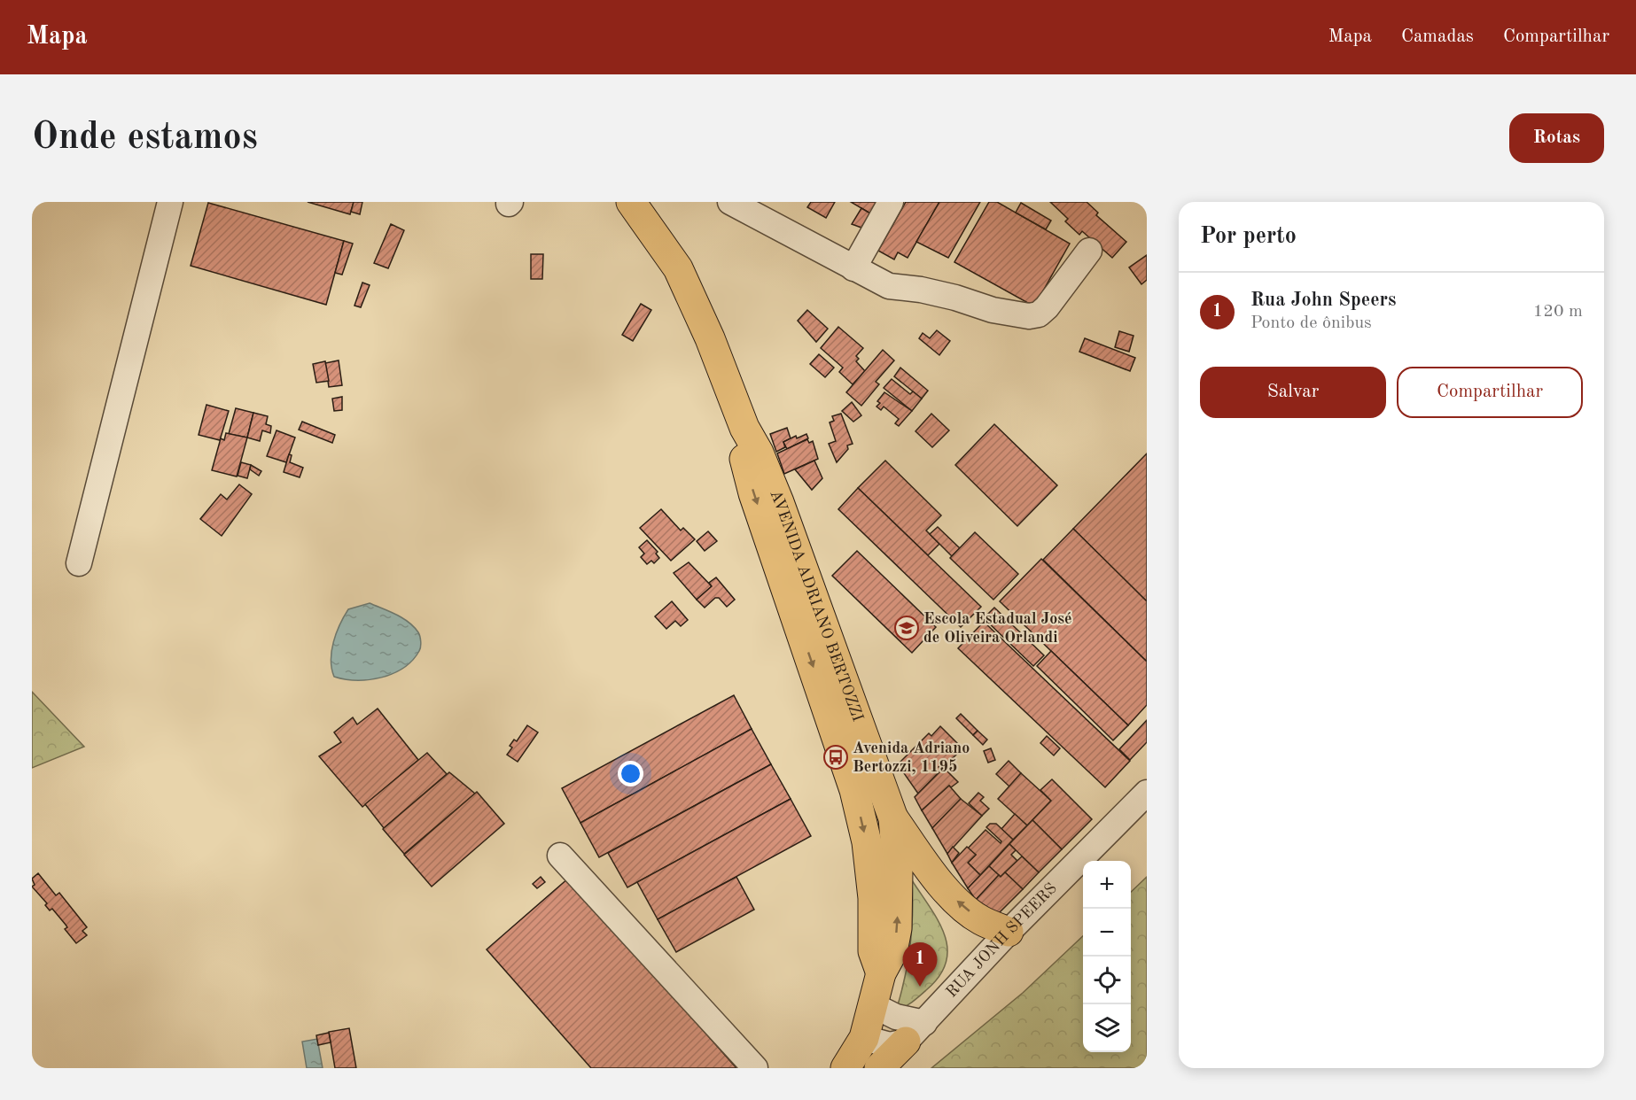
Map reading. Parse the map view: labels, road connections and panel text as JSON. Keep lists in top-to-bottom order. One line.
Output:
{"streets":{"main road":["AVENIDA ADRIANO BERTOZZI"],"street":["RUA JONH SPEERS"]},"places":{"school or university":["Escola Estadual José de Oliveira Orlandi"],"bus stop":["Avenida Adriano Bertozzi, 1195"]},"page":{"header":"Mapa","nav":["Mapa","Camadas","Compartilhar"],"buttons":["Rotas",["Salvar","Compartilhar"]],"title":"Onde estamos","heading":"Por perto","list":[{"mark":"1","name":"Rua John Speers","note":"Ponto de ônibus","value":"120 m"}],"map_buttons":["+","−"],"pins":"1"}}
